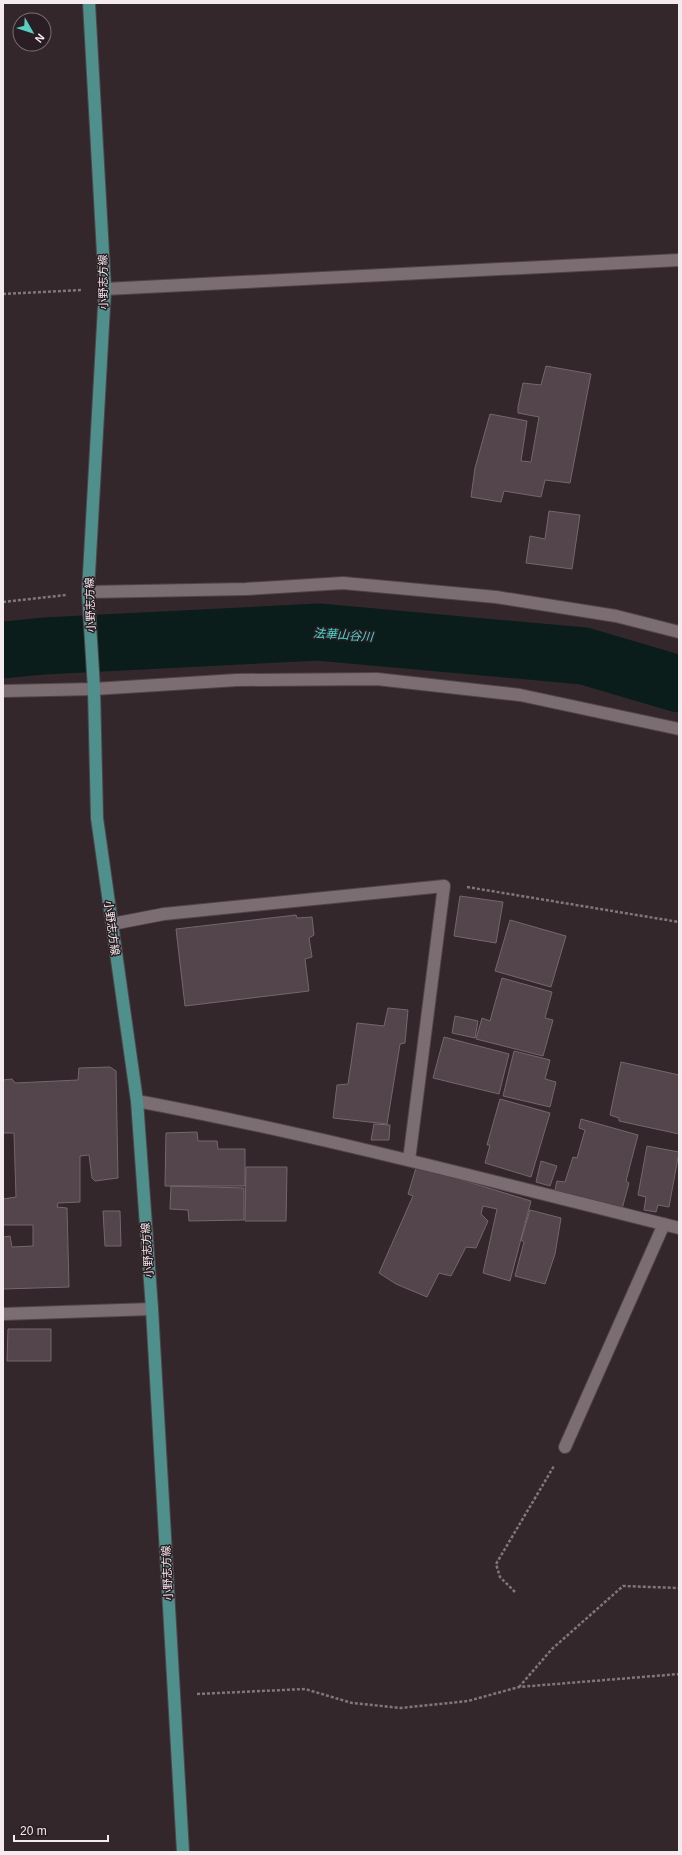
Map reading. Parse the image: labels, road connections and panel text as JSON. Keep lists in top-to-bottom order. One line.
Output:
{"streets":{"main road":["小野志方線"]},"water":["法華山谷川"],"scale_bar":"20 m","north":"bottom right"}
